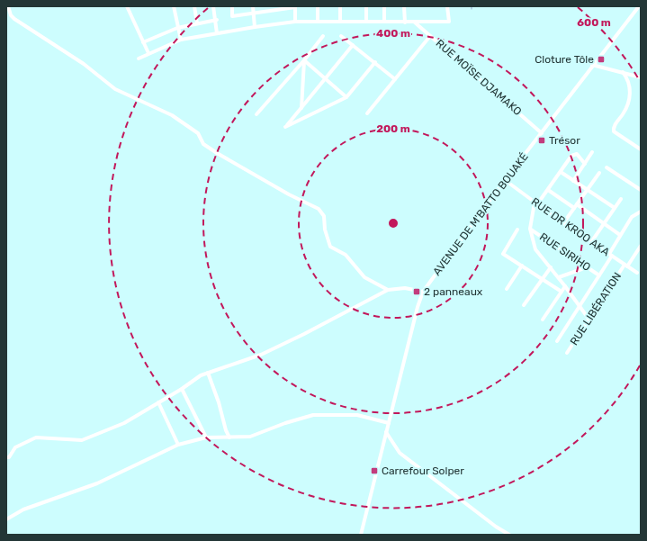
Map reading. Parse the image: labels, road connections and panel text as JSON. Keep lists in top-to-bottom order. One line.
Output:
{"streets":{"street":["RUE MOÏSE DJAMAKO","AVENUE DE M'BATTO BOUAKÉ","RUE DR KROO AKA","RUE SIRIHO","RUE LIBÉRATION"]},"crossings":[["RUE MOÏSE DJAMAKO","AVENUE DE M'BATTO BOUAKÉ"],["AVENUE DE M'BATTO BOUAKÉ","RUE DR KROO AKA"],["RUE DR KROO AKA","RUE LIBÉRATION"]],"places":{"transit":["Cloture Tôle","Trésor","2 panneaux","Carrefour Solper"]},"rings":["600 m","400 m","200 m"]}
